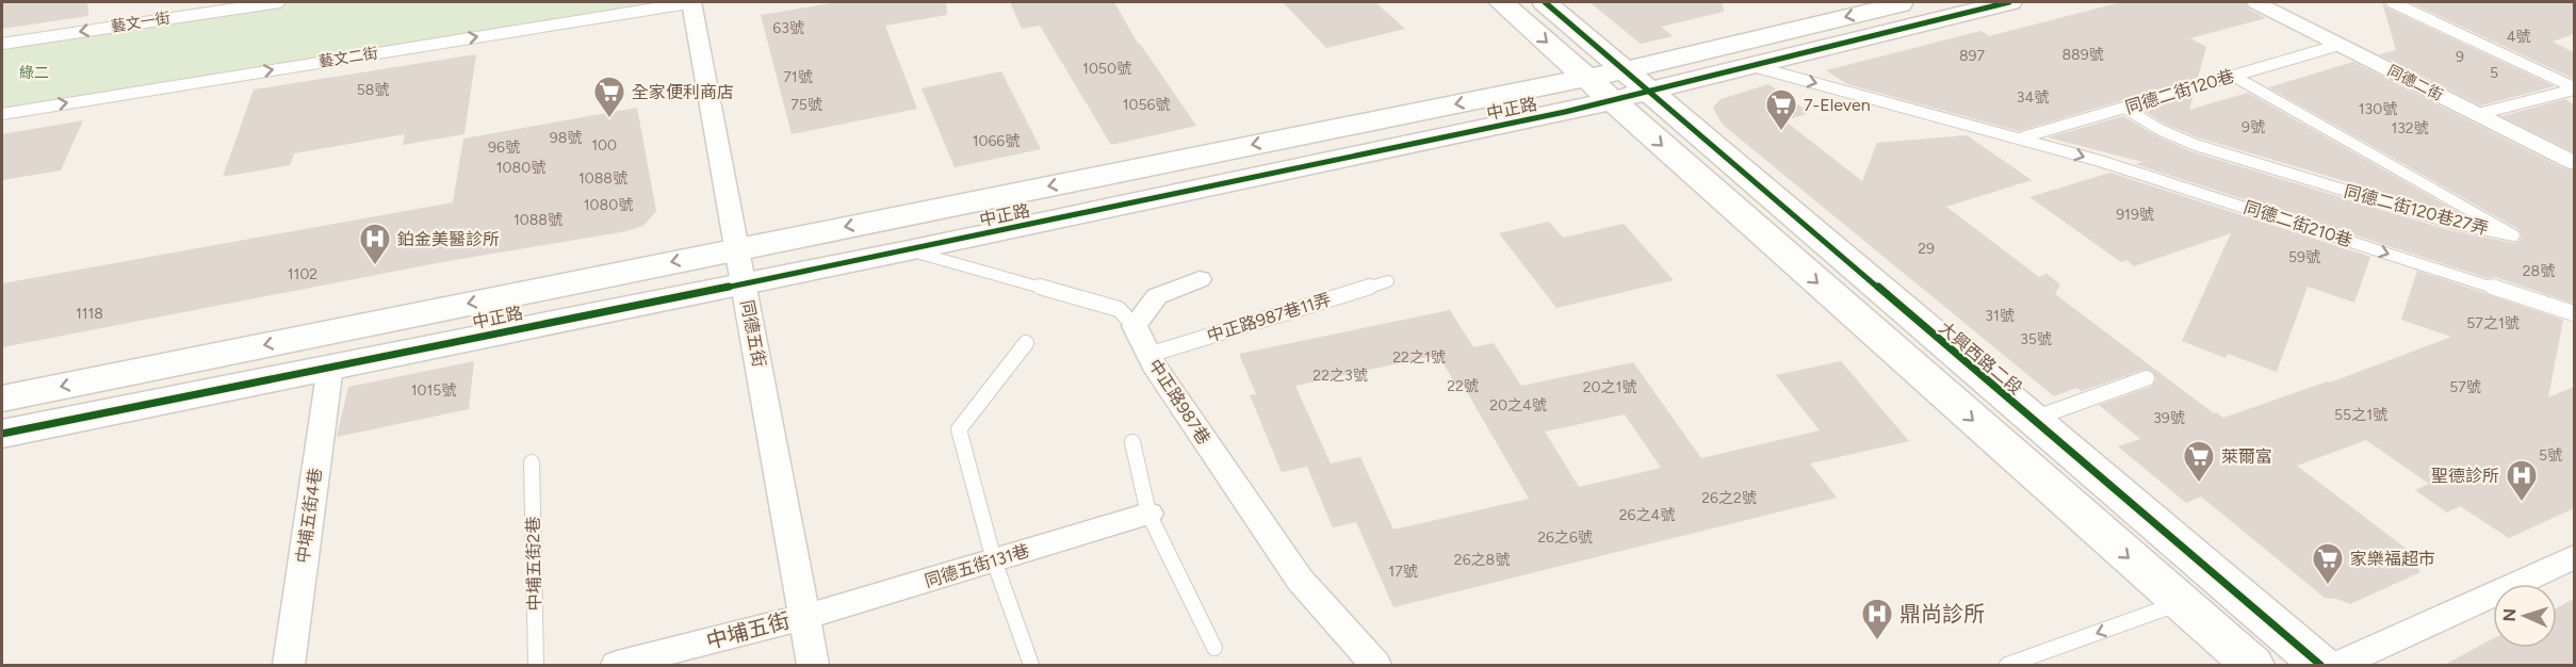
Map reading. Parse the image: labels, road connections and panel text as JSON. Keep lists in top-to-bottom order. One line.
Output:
{"streets":{"street":["同德二街","中正路","同德五街","大興西路二段","中正路987巷","中埔五街4巷","同德五街131巷","中埔五街"],"lane":["藝文一街","藝文二街","同德二街120巷","同德二街120巷27弄","同德二街210巷","中正路987巷11弄","中埔五街2巷"]},"crossings":[["藝文二街","同德五街"],["同德二街","同德二街120巷"],["同德二街120巷","同德二街120巷27弄"],["同德二街120巷","同德二街210巷"],["中正路","同德二街210巷"],["中正路","同德五街"],["中正路","大興西路二段"],["中正路","中正路987巷"],["中正路","中埔五街4巷"],["中正路987巷11弄","中正路987巷"],["同德五街","同德五街131巷"],["同德五街","中埔五街"],["同德五街131巷","中埔五街"]],"one_way":["藝文一街","藝文二街","同德二街210巷"],"parks":["綠二"],"places":{"supermarket":["全家便利商店","7-Eleven","萊爾富","家樂福超市"],"hospital":["鉑金美醫診所","聖德診所","鼎尚診所"]},"house_numbers":["63號","4號","889號","897","9","1050號","5","71號","58號","34號","75號","1056號","130號","9號","132號","98號","1066號","100","96號","1080號","1088號","1080號","919號","1088號","29","59號","28號","1102","1118","31號","57之1號","35號","22之1號","22之3號","22號","20之1號","57號","1015號","20之4號","55之1號","39號","5號","26之2號","26之4號","26之6號","26之8號","17號"],"north":"left"}
